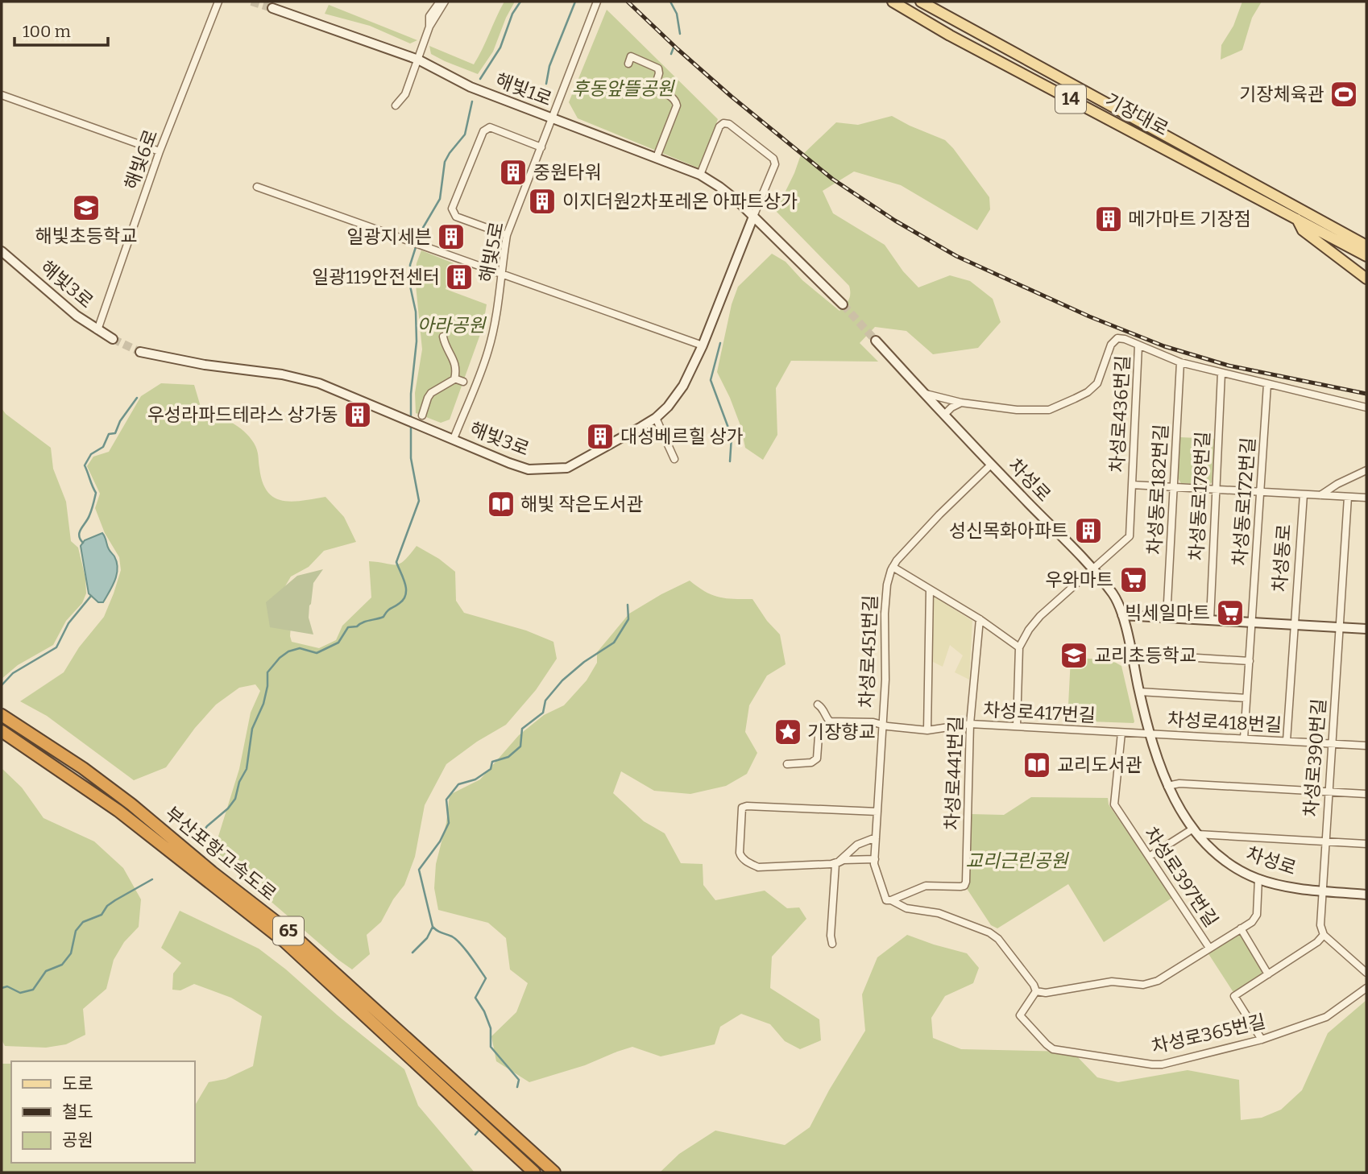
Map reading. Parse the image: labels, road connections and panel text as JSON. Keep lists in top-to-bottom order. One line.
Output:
{"streets":{"highway":["부산포항고속도로","65"],"main road":["14","기장대로"],"street":["해빛1로","해빛6로","해빛5로","해빛3로","차성로436번길","차성로","차성동로182번길","차성동로178번길","차성동로172번길","차성동로","차성로451번길","차성로417번길","차성로418번길","차성로390번길","차성로441번길","차성로397번길","차성로365번길"]},"crossings":[["해빛1로","해빛5로"],["해빛1로","해빛3로"],["해빛6로","해빛3로"],["해빛5로","해빛3로"],["차성로436번길","차성로"],["차성로436번길","차성동로182번길"],["차성로436번길","차성동로178번길"],["차성로436번길","차성동로172번길"],["차성로","차성로451번길"],["차성로","차성로417번길"],["차성로","차성로418번길"],["차성로","차성로390번길"],["차성로","차성로397번길"],["차성동로","차성로418번길"],["차성로451번길","차성로417번길"],["차성로451번길","차성로441번길"],["차성로417번길","차성로418번길"],["차성로417번길","차성로441번길"],["차성로417번길","차성로397번길"],["차성로418번길","차성로390번길"]],"parks":["후동앞뜰공원","아라공원","교리근린공원"],"places":{"sports":["기장체육관"],"building":["중원타워","이지더원2차포레온 아파트상가","메가마트 기장점","일광지세븐","일광119안전센터","우성라파드테라스 상가동","대성베르힐 상가","성신목화아파트"],"school or university":["해빛초등학교","교리초등학교"],"library":["해빛 작은도서관","교리도서관"],"supermarket":["우와마트","빅세일마트"],"place":["기장향교"]},"legend":["도로","철도","공원"],"scale_bar":"100 m"}
